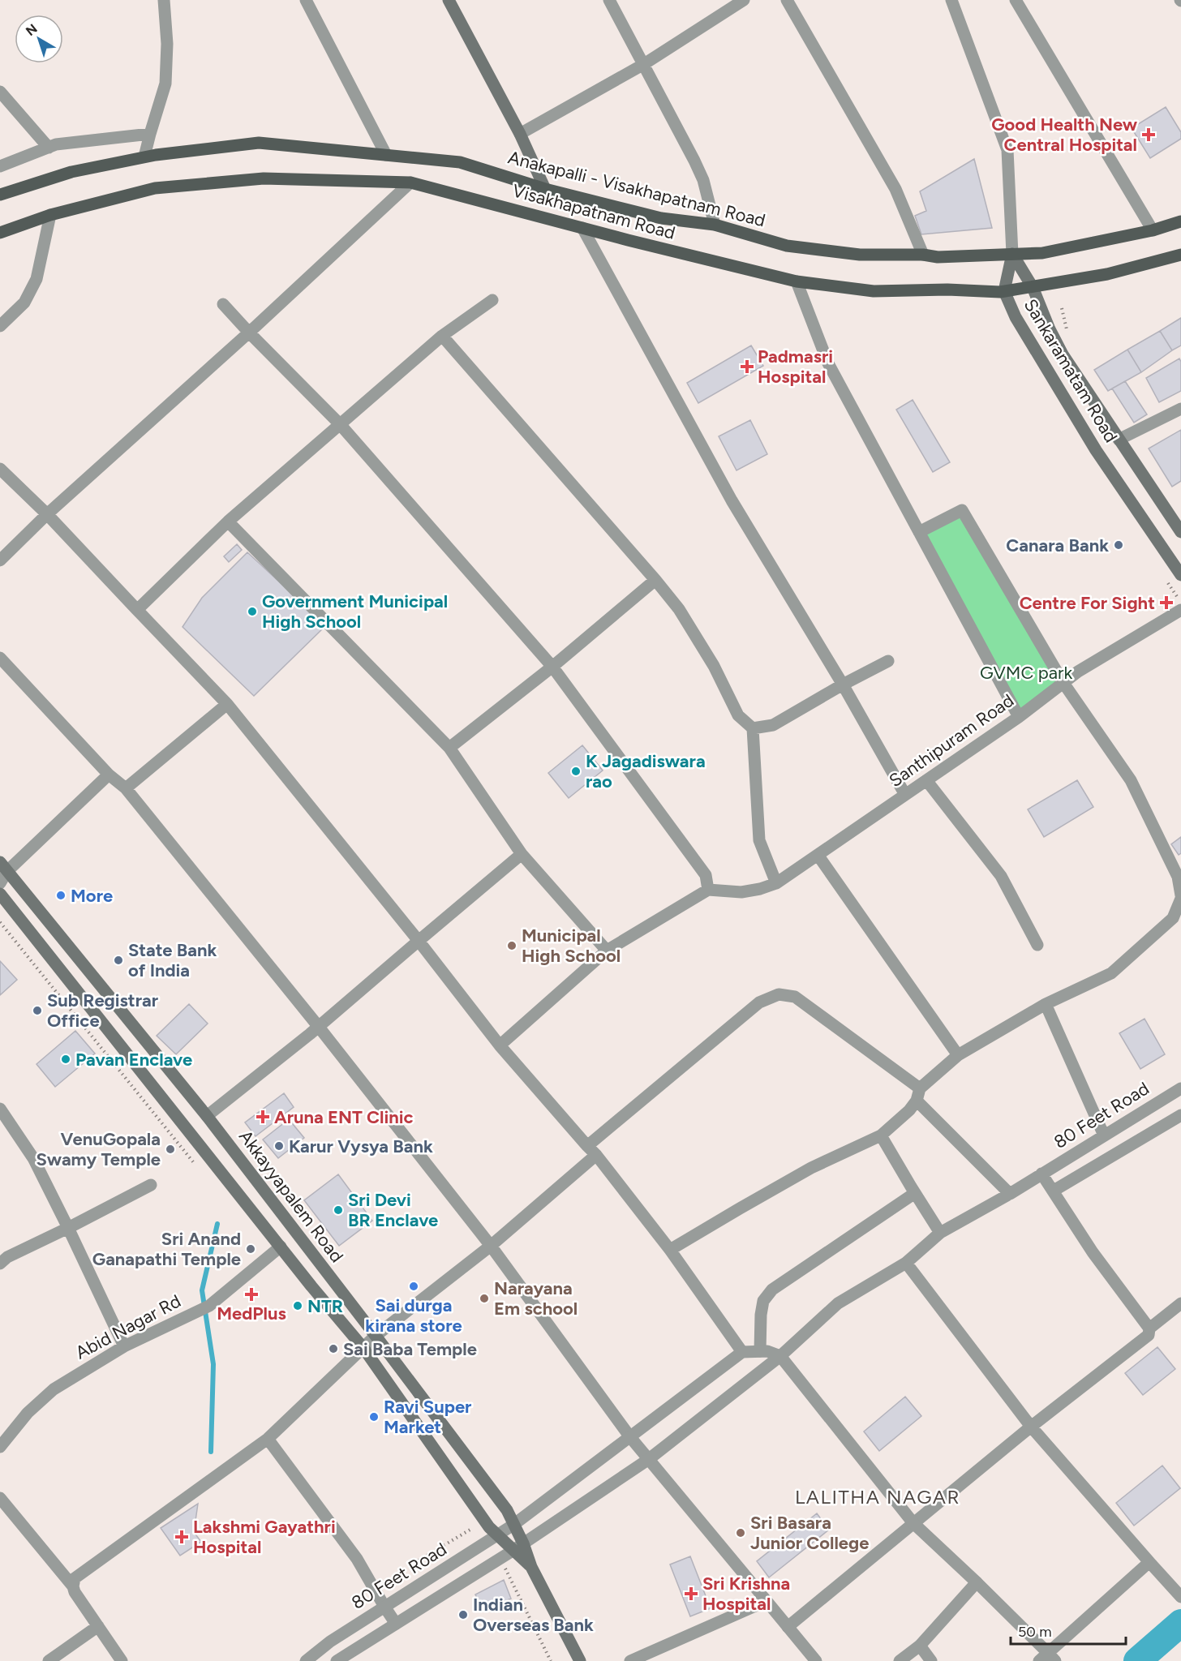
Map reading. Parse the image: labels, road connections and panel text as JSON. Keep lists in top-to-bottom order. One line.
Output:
{"streets":{"main road":["Anakapalli - Visakhapatnam Road","Visakhapatnam Road","Sankaramatam Road","Akkayyapalem Road"],"street":["Santhipuram Road","80 Feet Road","Abid Nagar Rd"]},"crossings":[["Anakapalli - Visakhapatnam Road","Sankaramatam Road"],["Visakhapatnam Road","Sankaramatam Road"],["80 Feet Road","Akkayyapalem Road"],["Akkayyapalem Road","Abid Nagar Rd"]],"districts":["LALITHA NAGAR"],"parks":["GVMC park"],"places":{"health":["Good Health New Central Hospital","Padmasri Hospital","Centre For Sight","Aruna ENT Clinic","MedPlus","Lakshmi Gayathri Hospital","Sri Krishna Hospital"],"other":["Canara Bank","Government Municipal High School","K Jagadiswara rao","More","Municipal High School","State Bank of India","Sub Registrar Office","Pavan Enclave","Karur Vysya Bank","VenuGopala Swamy Temple","Sri Devi BR Enclave","Sri Anand Ganapathi Temple","Sai durga kirana store","Narayana Em school","NTR","Sai Baba Temple","Ravi Super Market","Sri Basara Junior College","Indian Overseas Bank"]},"scale_bar":"50 m","north":"top left"}
